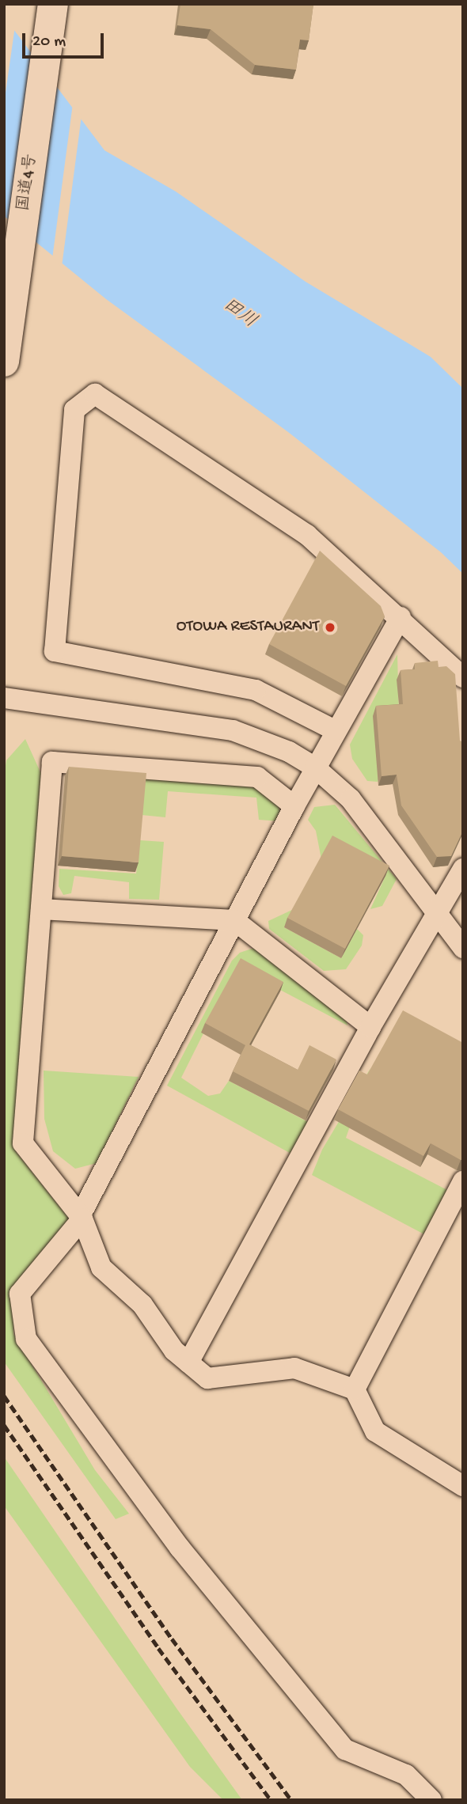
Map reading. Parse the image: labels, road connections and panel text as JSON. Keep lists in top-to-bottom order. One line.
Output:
{"streets":{"highway":["国道4号"]},"water":["田川"],"places":["OTOWA RESTAURANT"],"scale_bar":"20 m"}
